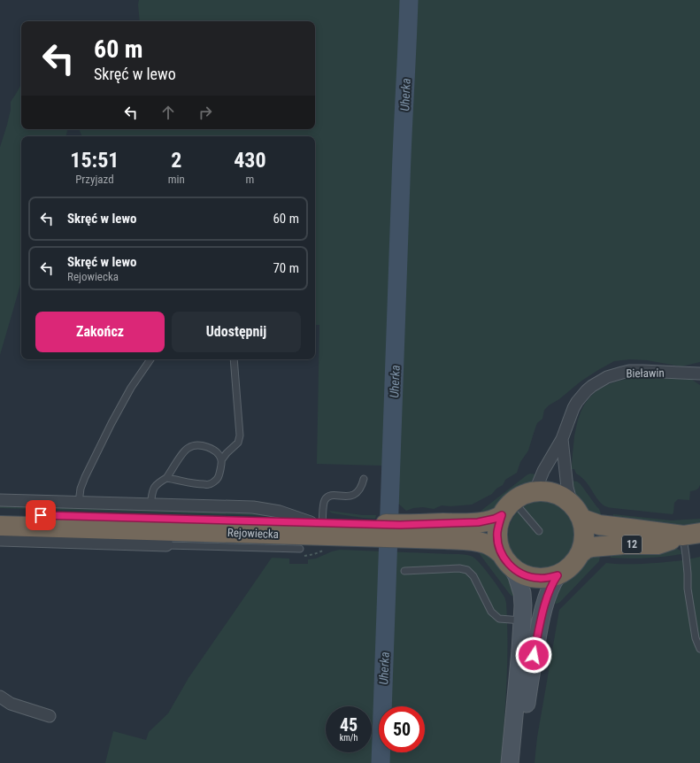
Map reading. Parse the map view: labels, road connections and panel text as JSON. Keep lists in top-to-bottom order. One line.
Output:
{"streets":{"highway":["Rejowiecka","12"],"street":["Bieławin"]},"crossings":[["Bieławin","Rejowiecka"],["Bieławin","12"],["Rejowiecka","12"]],"water":["Uherka"],"page":{"turn":["60 m","Skręć w lewo"],"eta":["15:51","Przyjazd","2","min","430","m"],"list":[{"name":"Skręć w lewo","value":"60 m"},{"name":"Skręć w lewo","note":"Rejowiecka","value":"70 m"}],"buttons":["Zakończ","Udostępnij"],"speed":"45 km/h","limit":"50"}}
